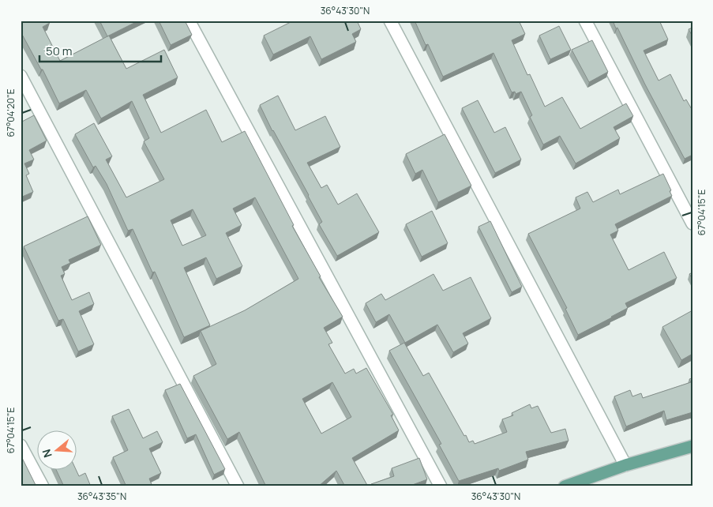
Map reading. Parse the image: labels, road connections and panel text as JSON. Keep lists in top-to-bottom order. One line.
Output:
{"scale_bar":"50 m","north":"left","coordinates":["36°43'30\"N","67°04'20\"E","67°04'15\"E","36°43'35\"N"]}
